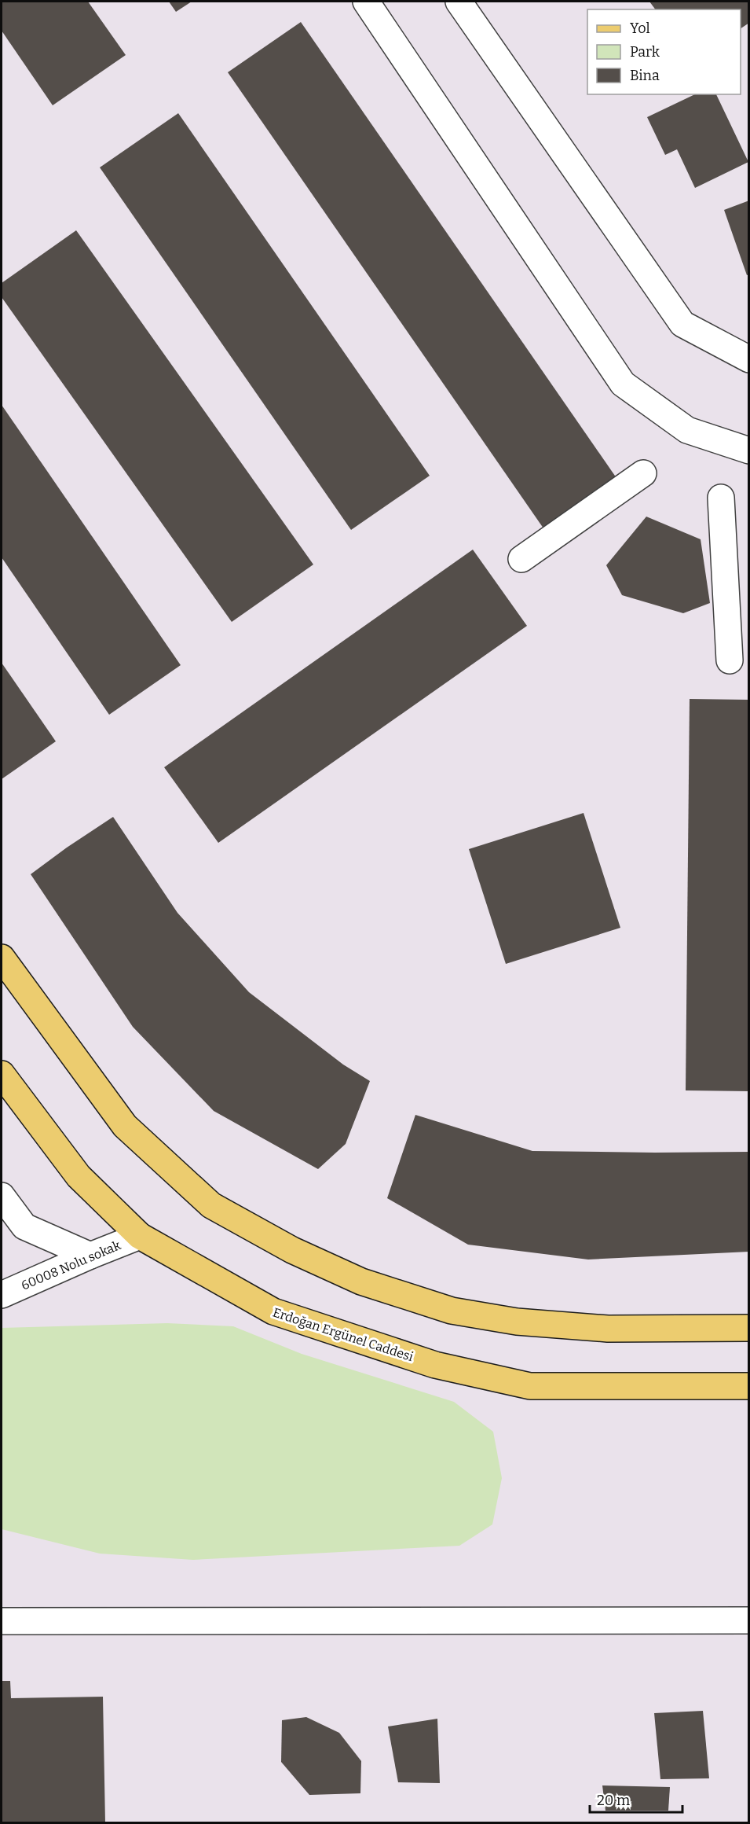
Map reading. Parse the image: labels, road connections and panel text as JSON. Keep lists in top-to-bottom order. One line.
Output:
{"streets":{"main road":["Erdoğan Ergünel Caddesi"],"street":["60008 Nolu sokak"]},"crossings":[["60008 Nolu sokak","Erdoğan Ergünel Caddesi"]],"legend":["Yol","Park","Bina"],"scale_bar":"20 m"}
